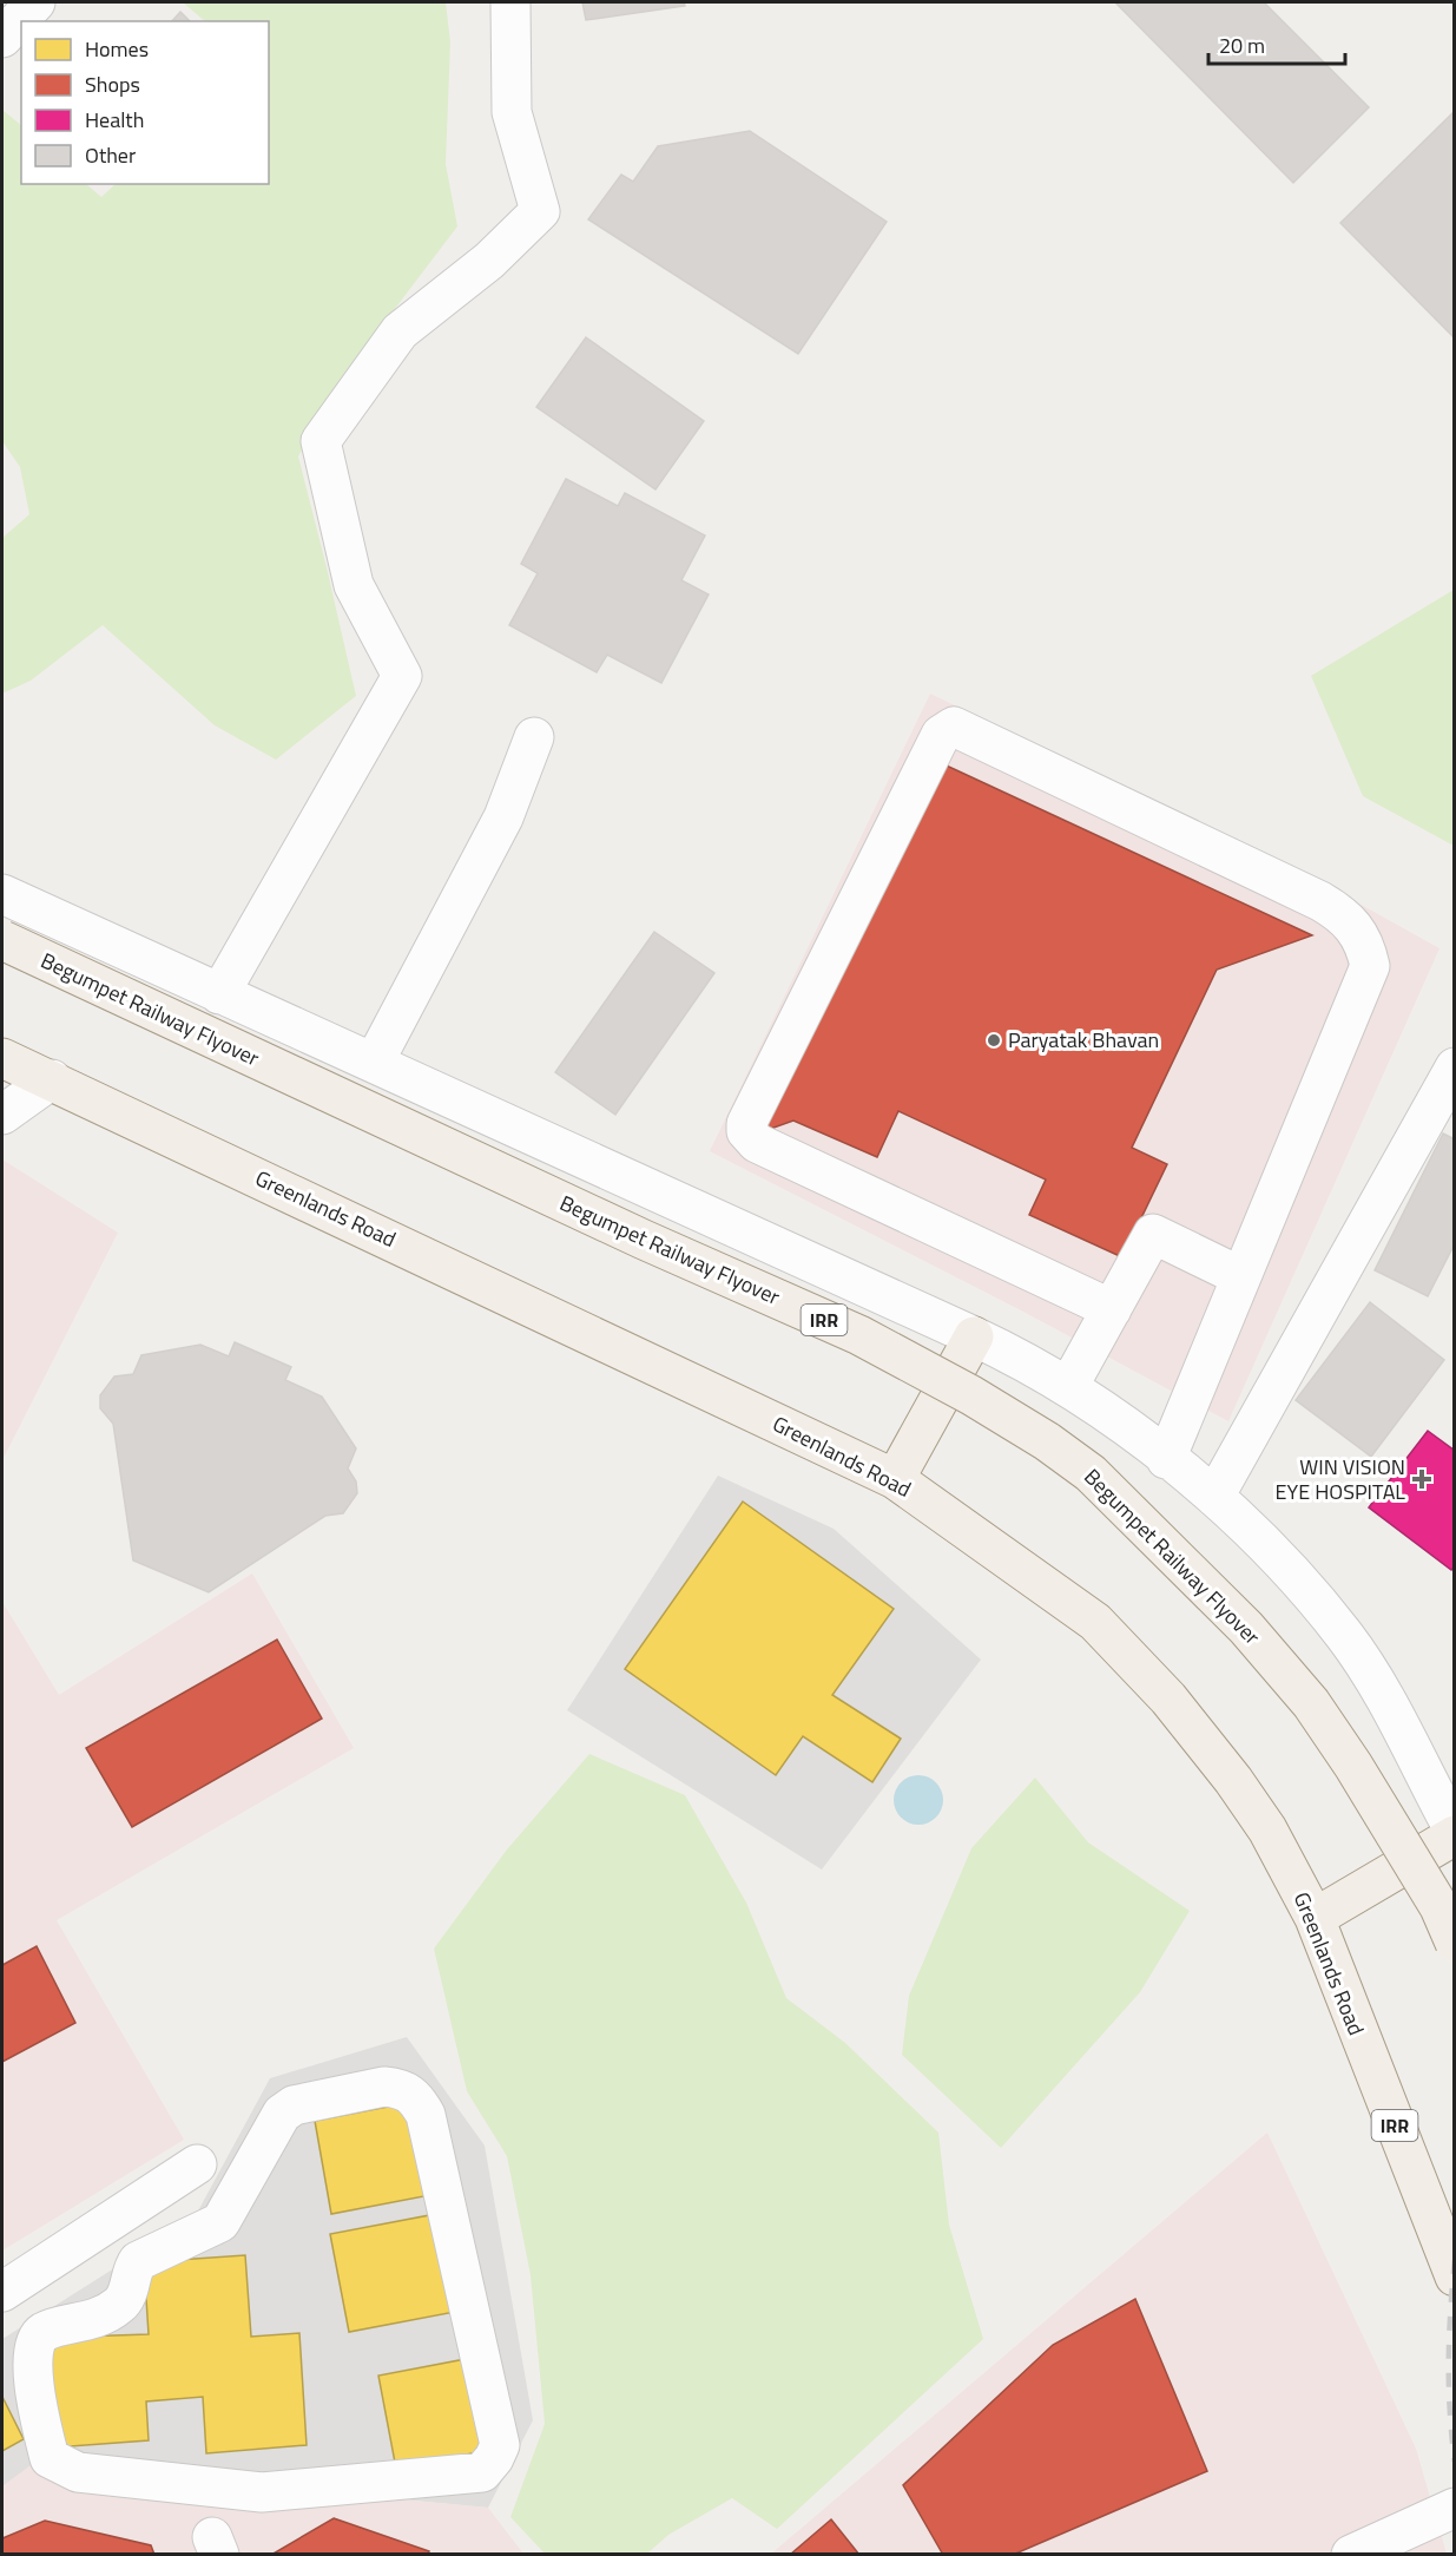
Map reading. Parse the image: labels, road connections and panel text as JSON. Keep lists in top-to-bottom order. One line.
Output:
{"streets":{"main road":["Begumpet Railway Flyover","Greenlands Road","IRR"]},"places":{"other":["Paryatak Bhavan"],"health":["WIN VISION EYE HOSPITAL"]},"legend":["Homes","Shops","Health","Other"],"scale_bar":"20 m"}
